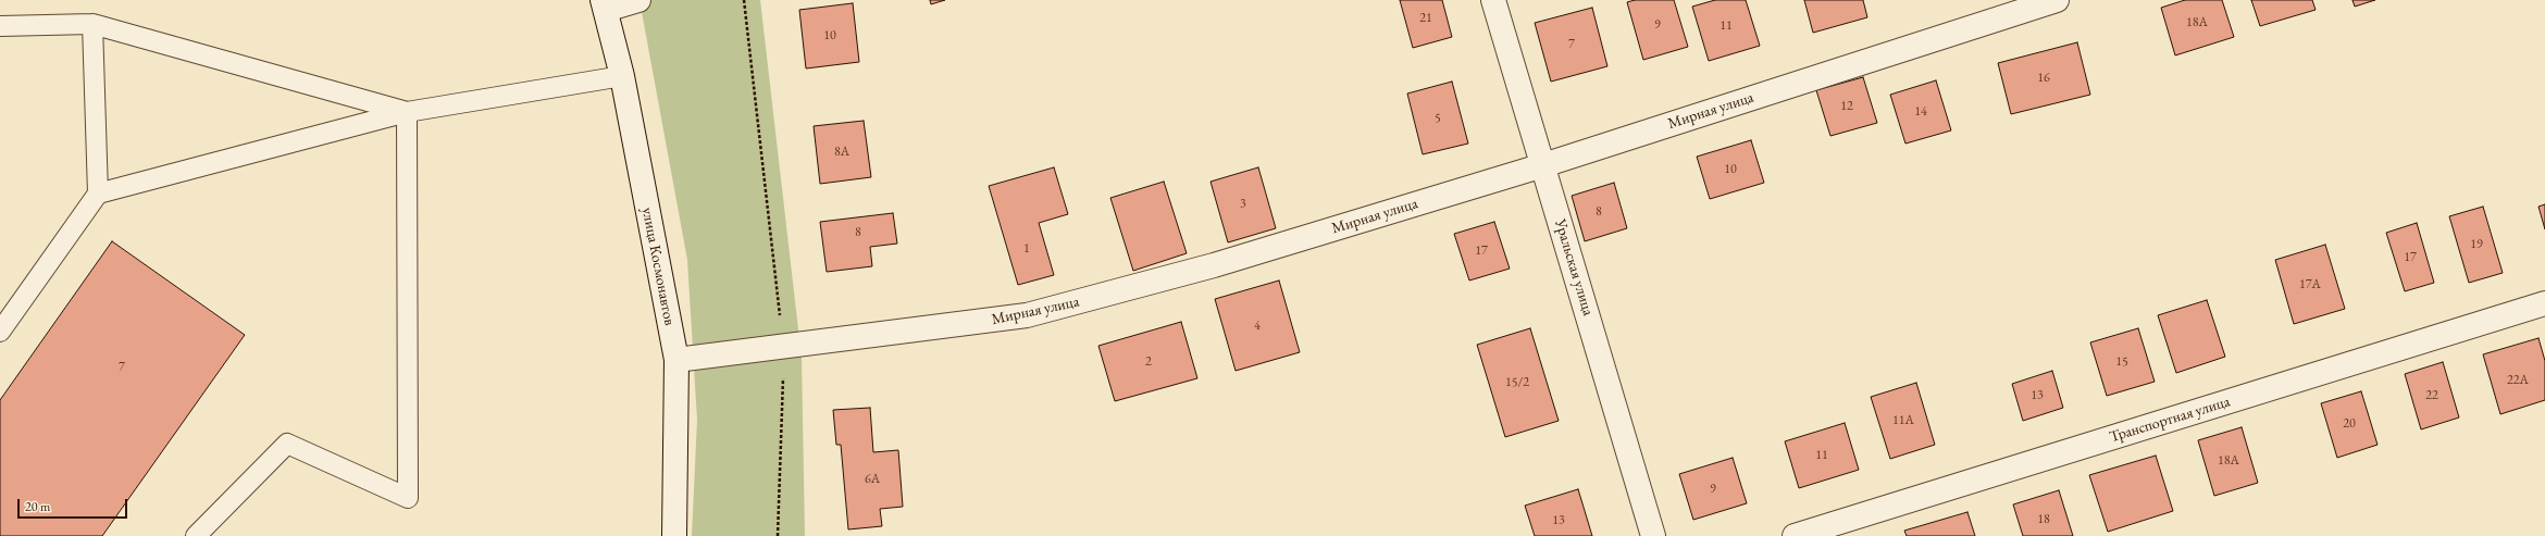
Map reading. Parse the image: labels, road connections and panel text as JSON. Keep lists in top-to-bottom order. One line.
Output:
{"streets":{"street":["Мирная улица","улица Космонавтов","Уральская улица","Транспортная улица"]},"crossings":[["Мирная улица","улица Космонавтов"],["Мирная улица","Уральская улица"]],"house_numbers":["21","18А","9","11","10","7","16","12","14","5","8А","10","3","8","8","19","1","17","17","17А","4","2","15","7","22А","15/2","13","22","11А","20","11","18А","6А","9","18","13"],"scale_bar":"20 m"}
